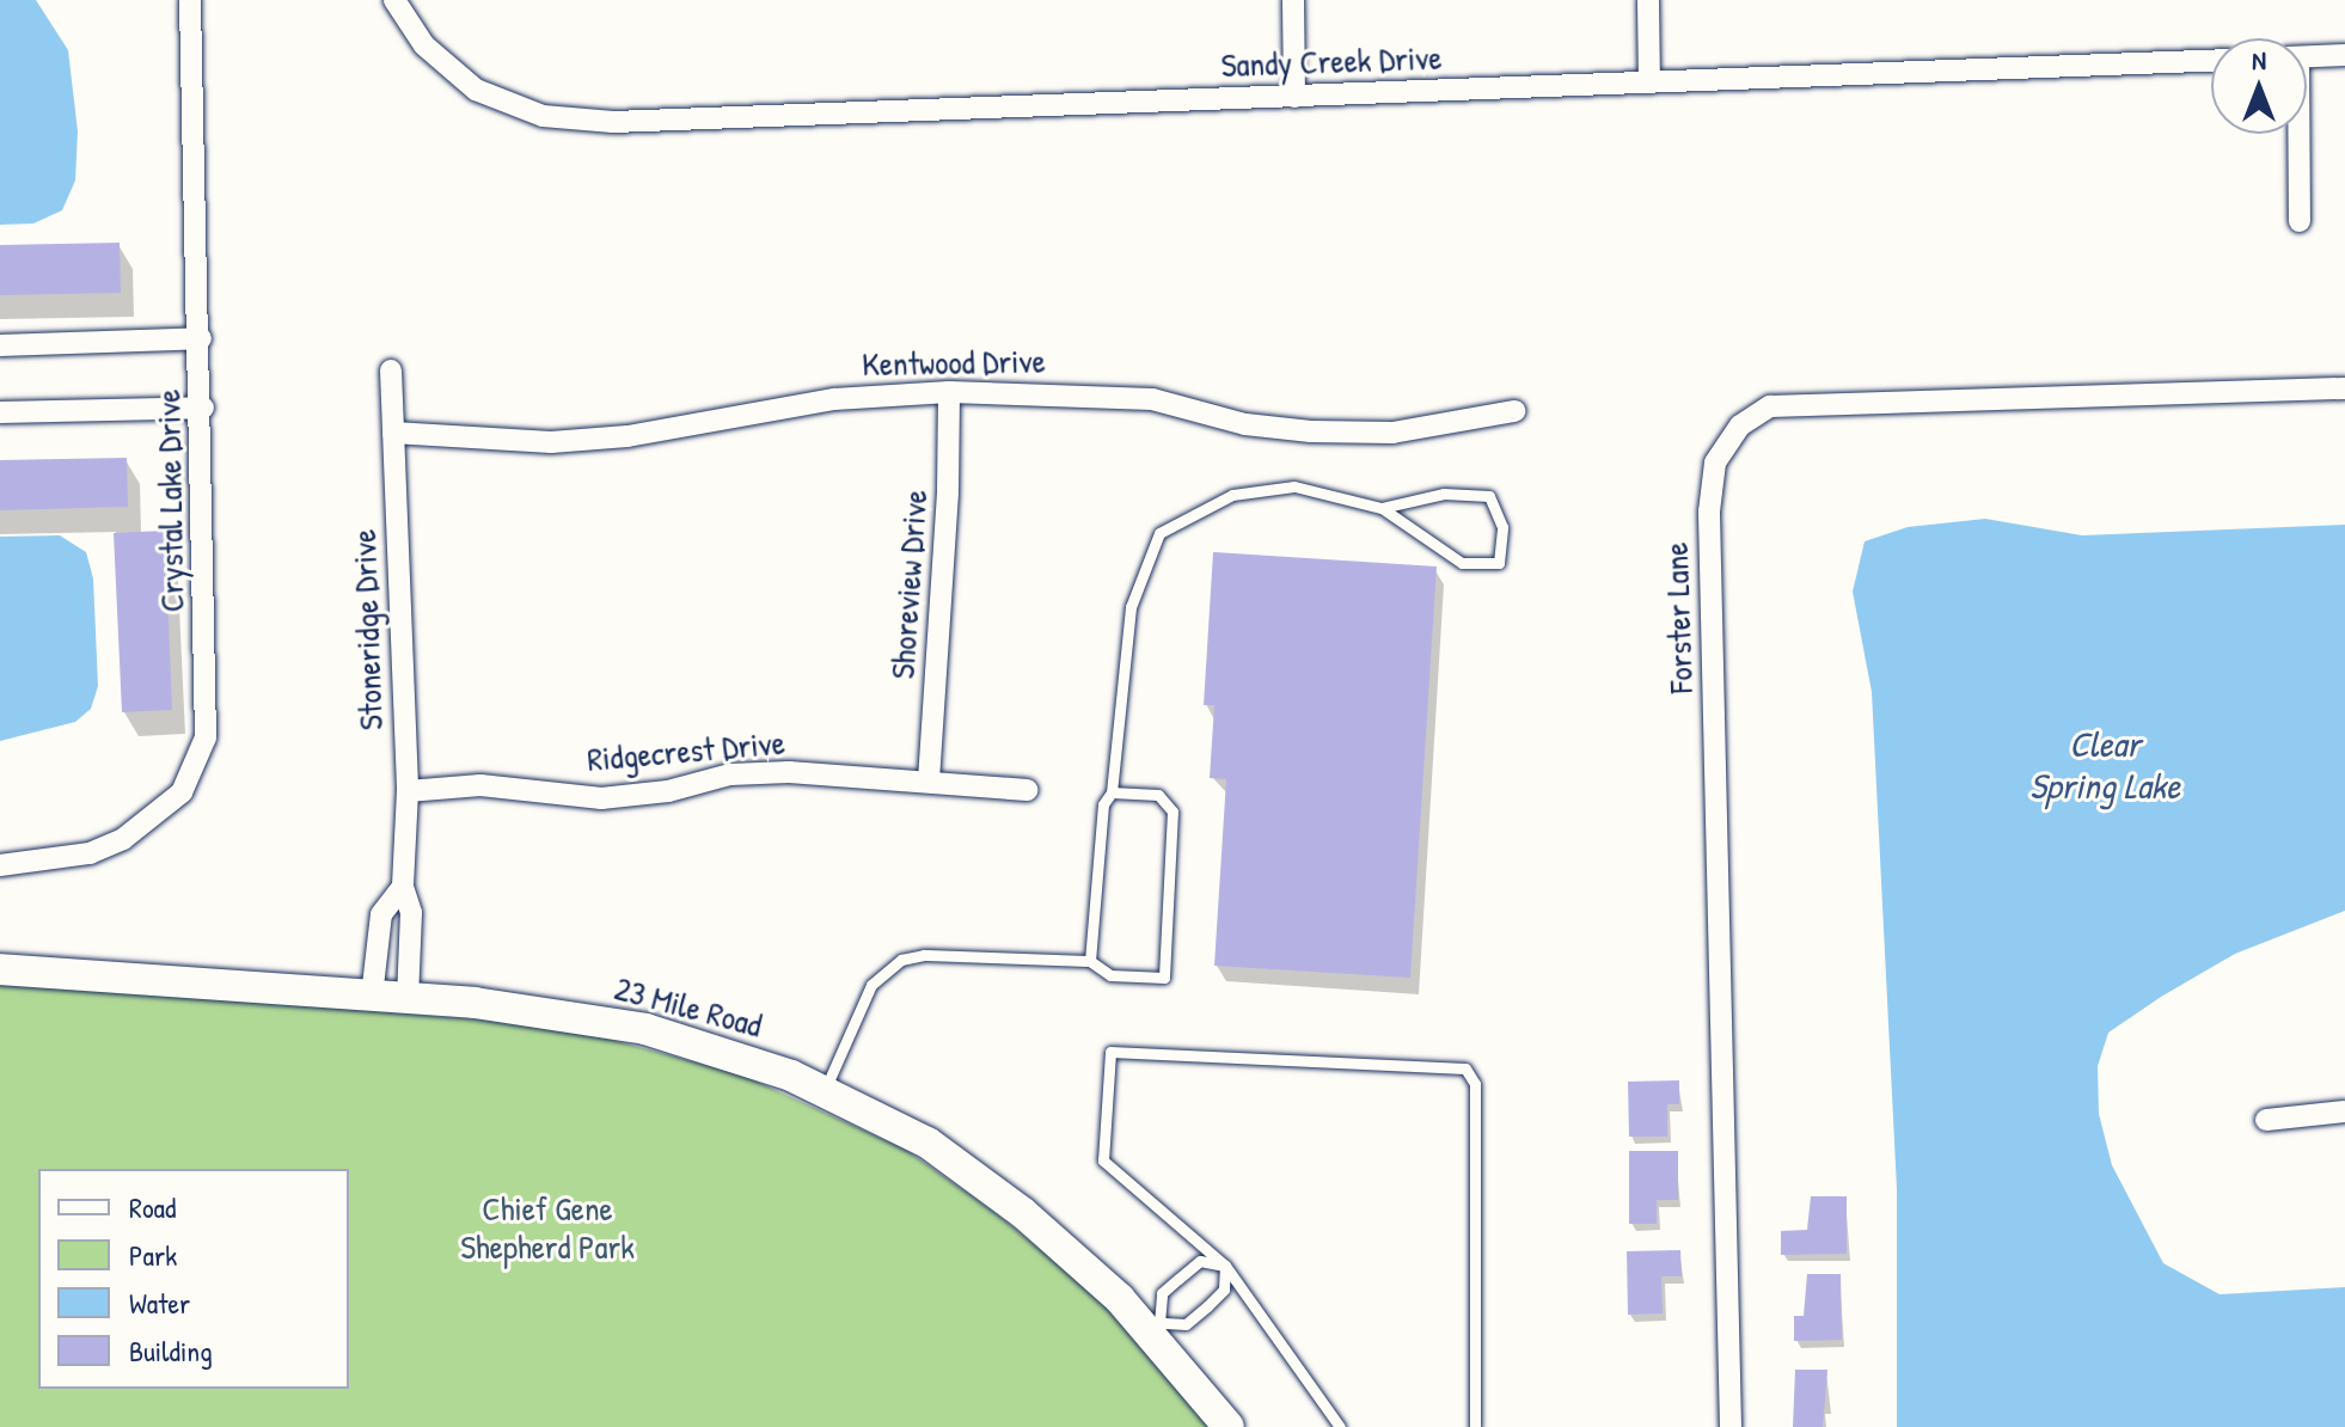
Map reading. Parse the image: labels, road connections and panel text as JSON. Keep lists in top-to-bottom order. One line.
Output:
{"streets":{"main road":["23 Mile Road"],"street":["Sandy Creek Drive","Kentwood Drive","Crystal Lake Drive","Shoreview Drive","Forster Lane","Stoneridge Drive","Ridgecrest Drive"]},"crossings":[["Kentwood Drive","Shoreview Drive"],["Kentwood Drive","Stoneridge Drive"],["Shoreview Drive","Ridgecrest Drive"],["Stoneridge Drive","Ridgecrest Drive"],["Stoneridge Drive","23 Mile Road"]],"water":["Clear Spring Lake"],"parks":["Chief Gene Shepherd Park"],"legend":["Road","Park","Water","Building"],"north":"top"}
